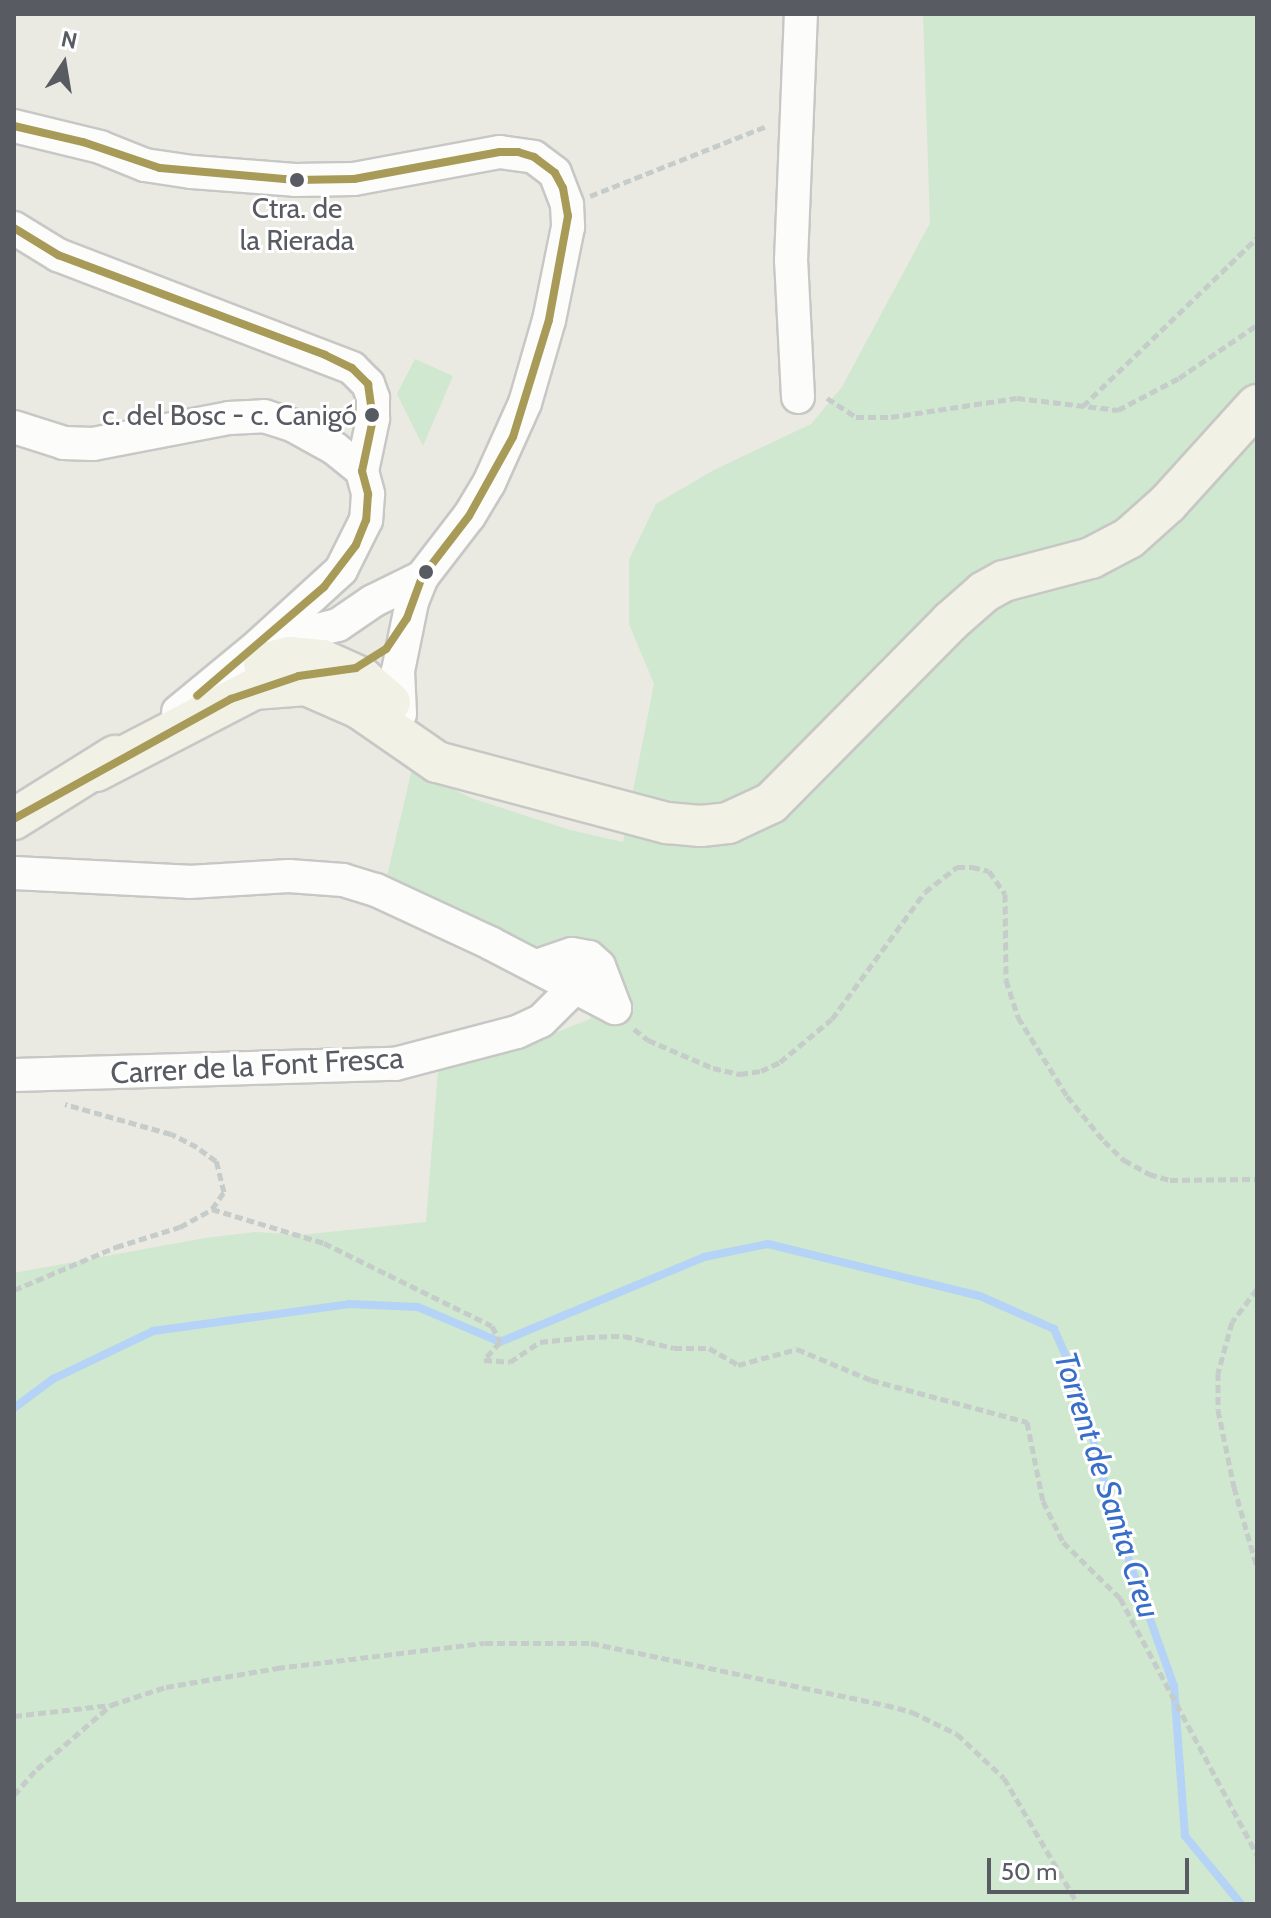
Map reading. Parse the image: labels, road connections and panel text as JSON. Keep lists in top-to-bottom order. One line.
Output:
{"streets":{"street":["Carrer de la Font Fresca"]},"water":["Torrent de Santa Creu"],"places":["Ctra. de la Rierada","c. del Bosc - c. Canigó"],"scale_bar":"50 m","north":"top"}
